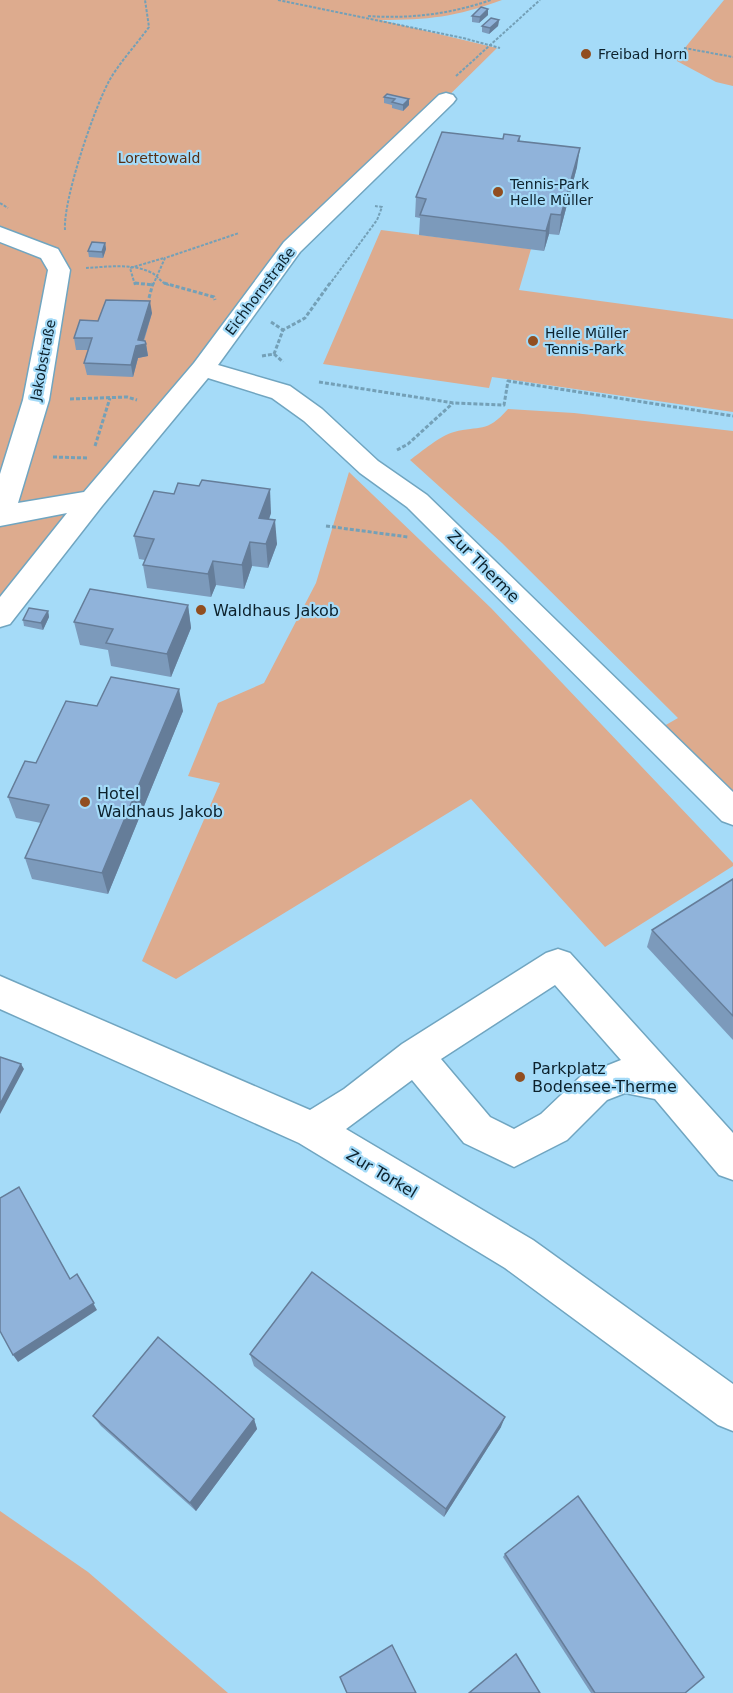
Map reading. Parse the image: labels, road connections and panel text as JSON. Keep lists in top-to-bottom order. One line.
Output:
{"streets":{"street":["Eichhornstraße","Jakobstraße","Zur Therme","Zur Torkel"]},"crossings":[["Eichhornstraße","Zur Therme"]],"parks":["Lorettowald"],"places":["Freibad Horn","Tennis-Park Helle Müller","Helle Müller Tennis-Park","Waldhaus Jakob","Hotel Waldhaus Jakob","Parkplatz Bodensee-Therme"]}
